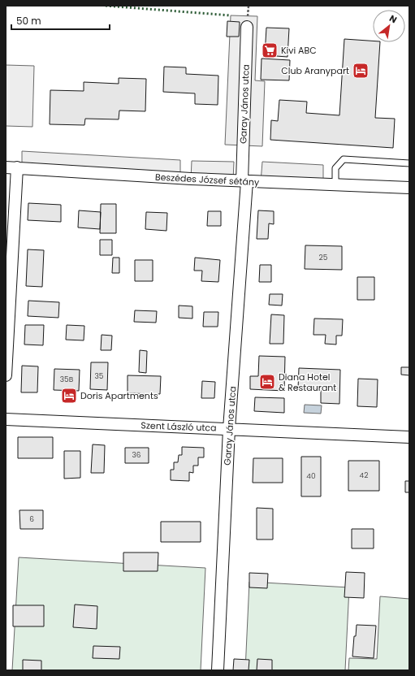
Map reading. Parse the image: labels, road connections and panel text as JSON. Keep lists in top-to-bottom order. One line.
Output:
{"streets":{"street":["Garay János utca","Beszédes József sétány","Szent László utca"]},"crossings":[["Garay János utca","Beszédes József sétány"],["Garay János utca","Szent László utca"]],"places":{"supermarket":["Kivi ABC"],"hotel":["Club Aranypart","Diana Hotel & Restaurant","Doris Apartments"]},"house_numbers":["25","35","35B","36","42","40","6"],"scale_bar":"50 m","north":"top right"}
